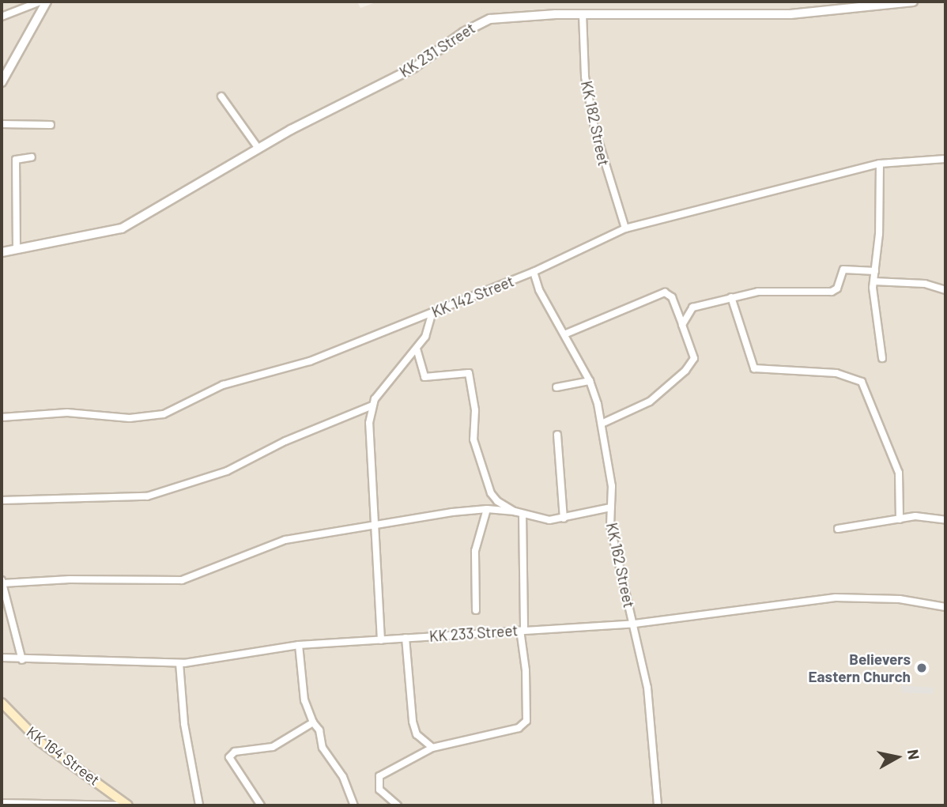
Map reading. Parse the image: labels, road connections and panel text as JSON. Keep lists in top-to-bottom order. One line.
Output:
{"streets":{"main road":["KK 164 Street"],"street":["KK 231 Street","KK 182 Street","KK 142 Street","KK 162 Street","KK 233 Street"]},"crossings":[["KK 231 Street","KK 182 Street"],["KK 182 Street","KK 142 Street"],["KK 142 Street","KK 162 Street"],["KK 162 Street","KK 233 Street"]],"places":["Believers Eastern Church"],"north":"right"}
